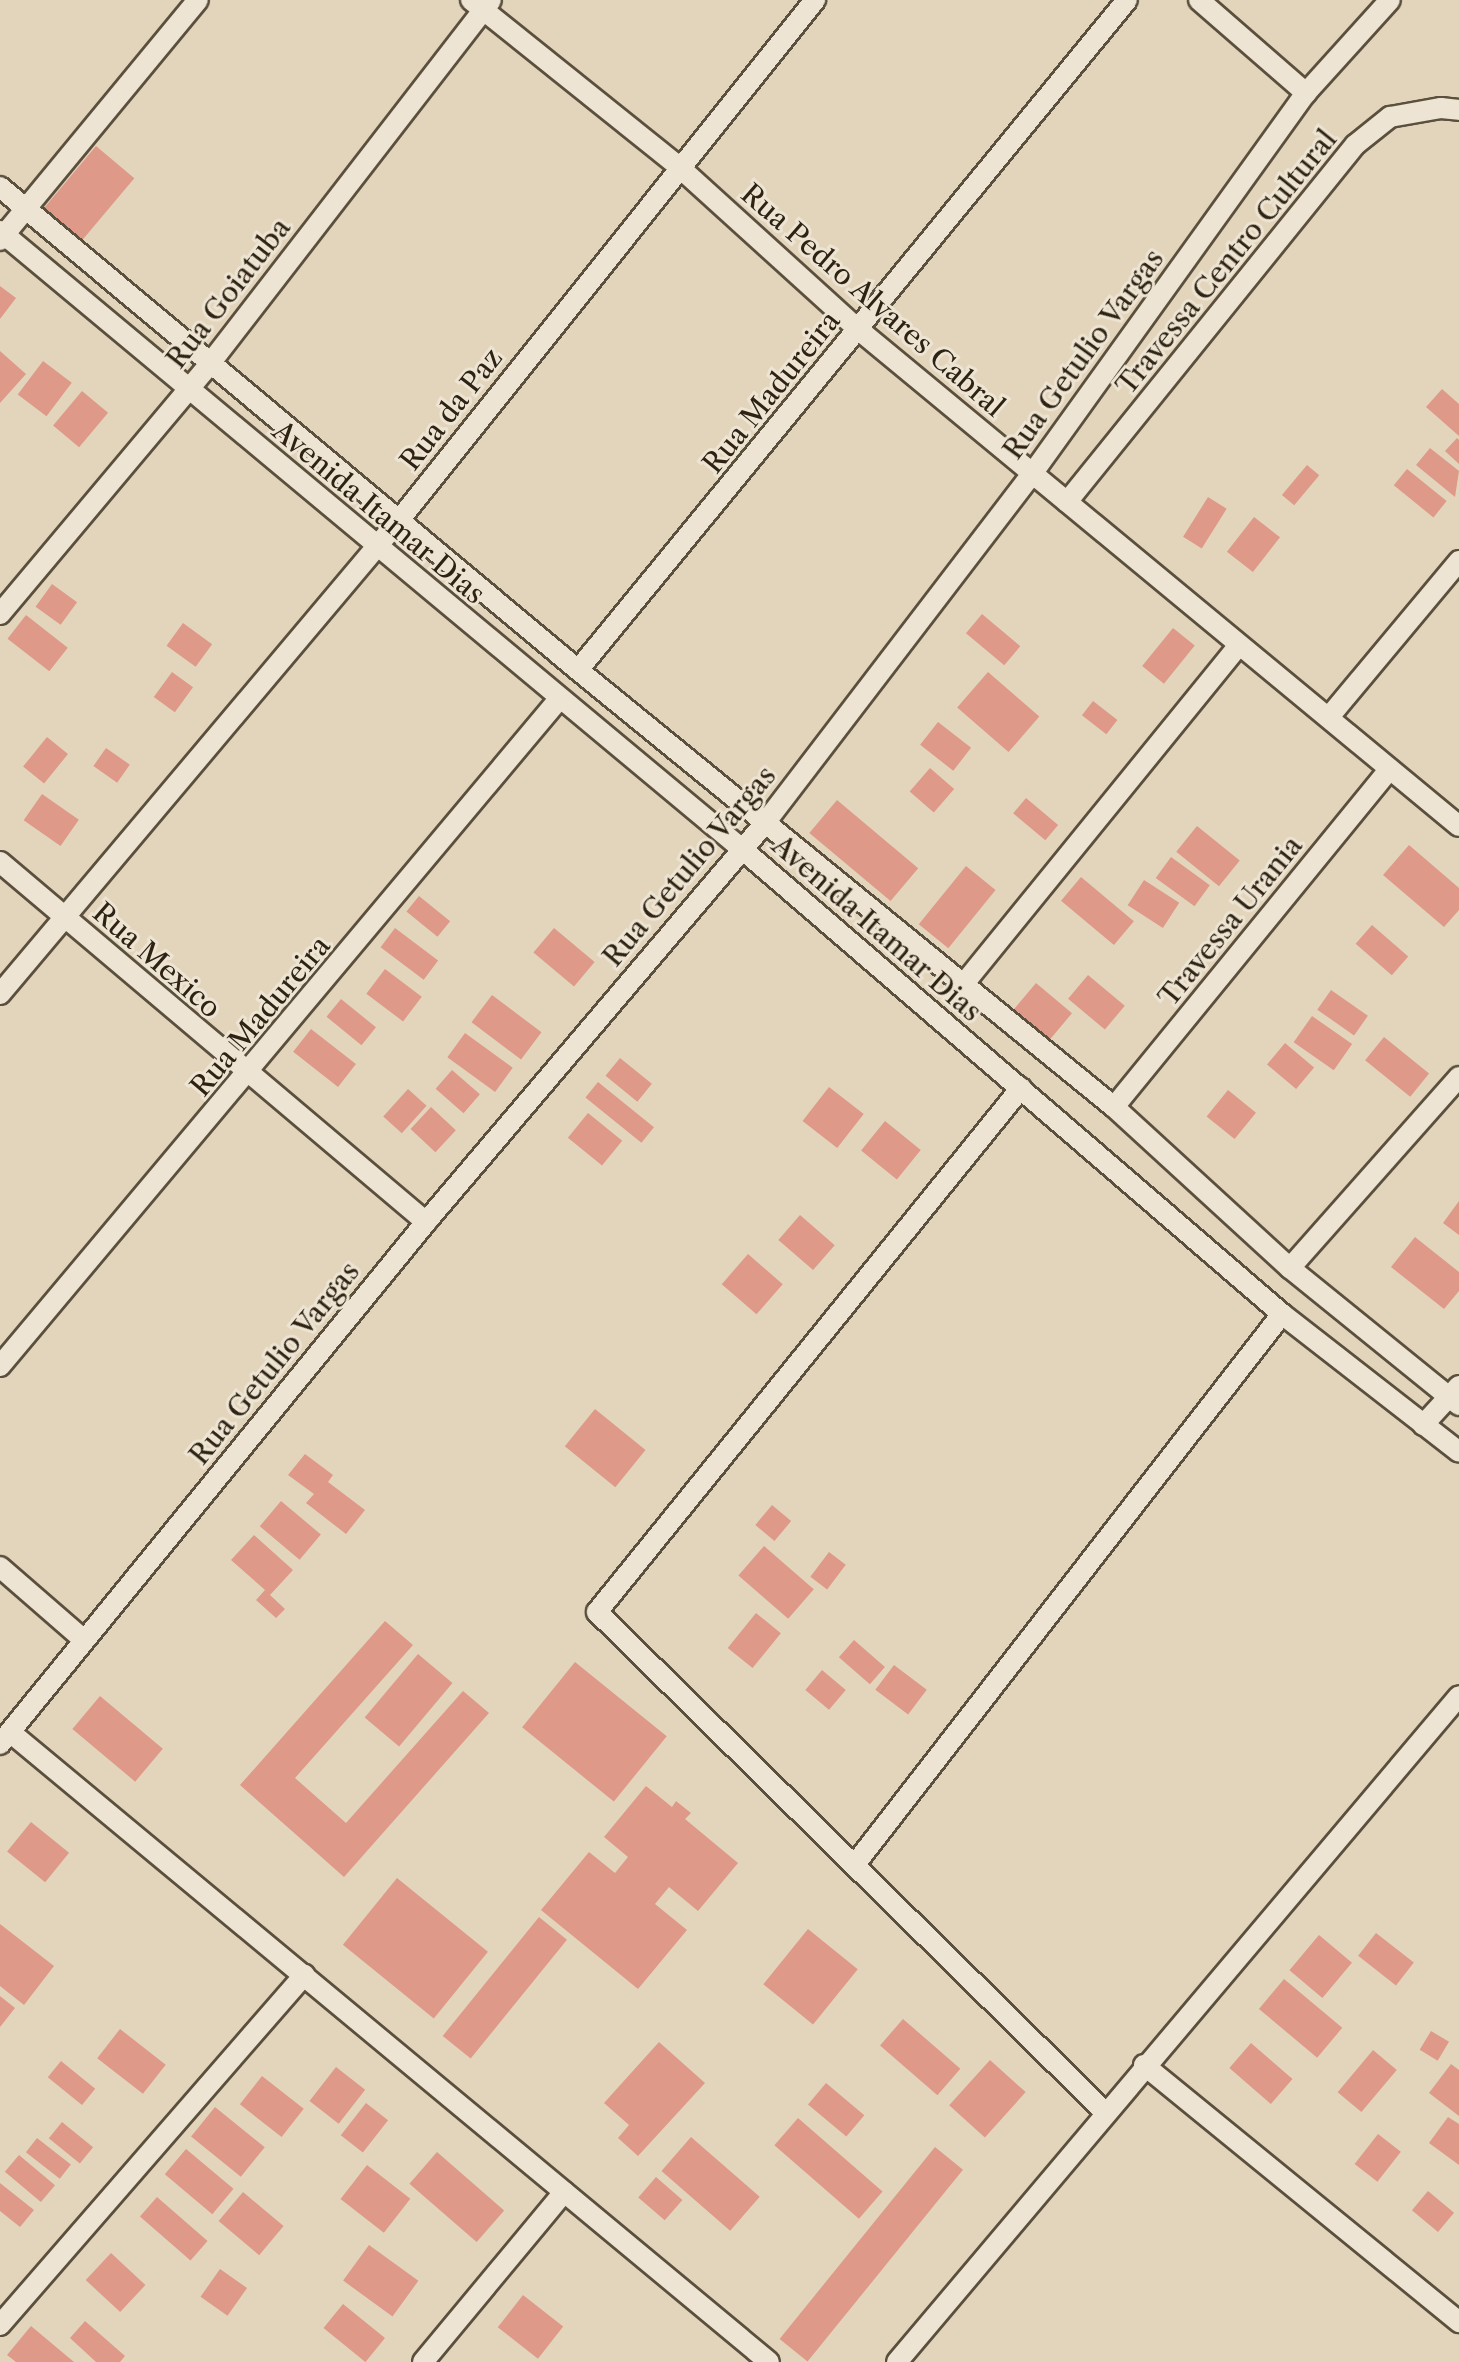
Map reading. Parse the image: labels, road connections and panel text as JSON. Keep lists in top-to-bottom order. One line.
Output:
{"streets":{"street":["Travessa Centro Cultural","Rua Goiatuba","Rua Pedro Alvares Cabral","Rua Getulio Vargas","Rua Madureira","Rua da Paz","Avenida Itamar Dias","Travessa Urania","Rua Mexico"]},"crossings":[["Travessa Centro Cultural","Rua Pedro Alvares Cabral"],["Rua Goiatuba","Rua Pedro Alvares Cabral"],["Rua Goiatuba","Avenida Itamar Dias"],["Rua Pedro Alvares Cabral","Rua Getulio Vargas"],["Rua Pedro Alvares Cabral","Rua Madureira"],["Rua Pedro Alvares Cabral","Rua da Paz"],["Rua Pedro Alvares Cabral","Travessa Urania"],["Rua Getulio Vargas","Avenida Itamar Dias"],["Rua Getulio Vargas","Rua Mexico"],["Rua Madureira","Avenida Itamar Dias"],["Rua Madureira","Rua Mexico"],["Rua da Paz","Avenida Itamar Dias"],["Rua da Paz","Rua Mexico"],["Avenida Itamar Dias","Travessa Urania"]]}
